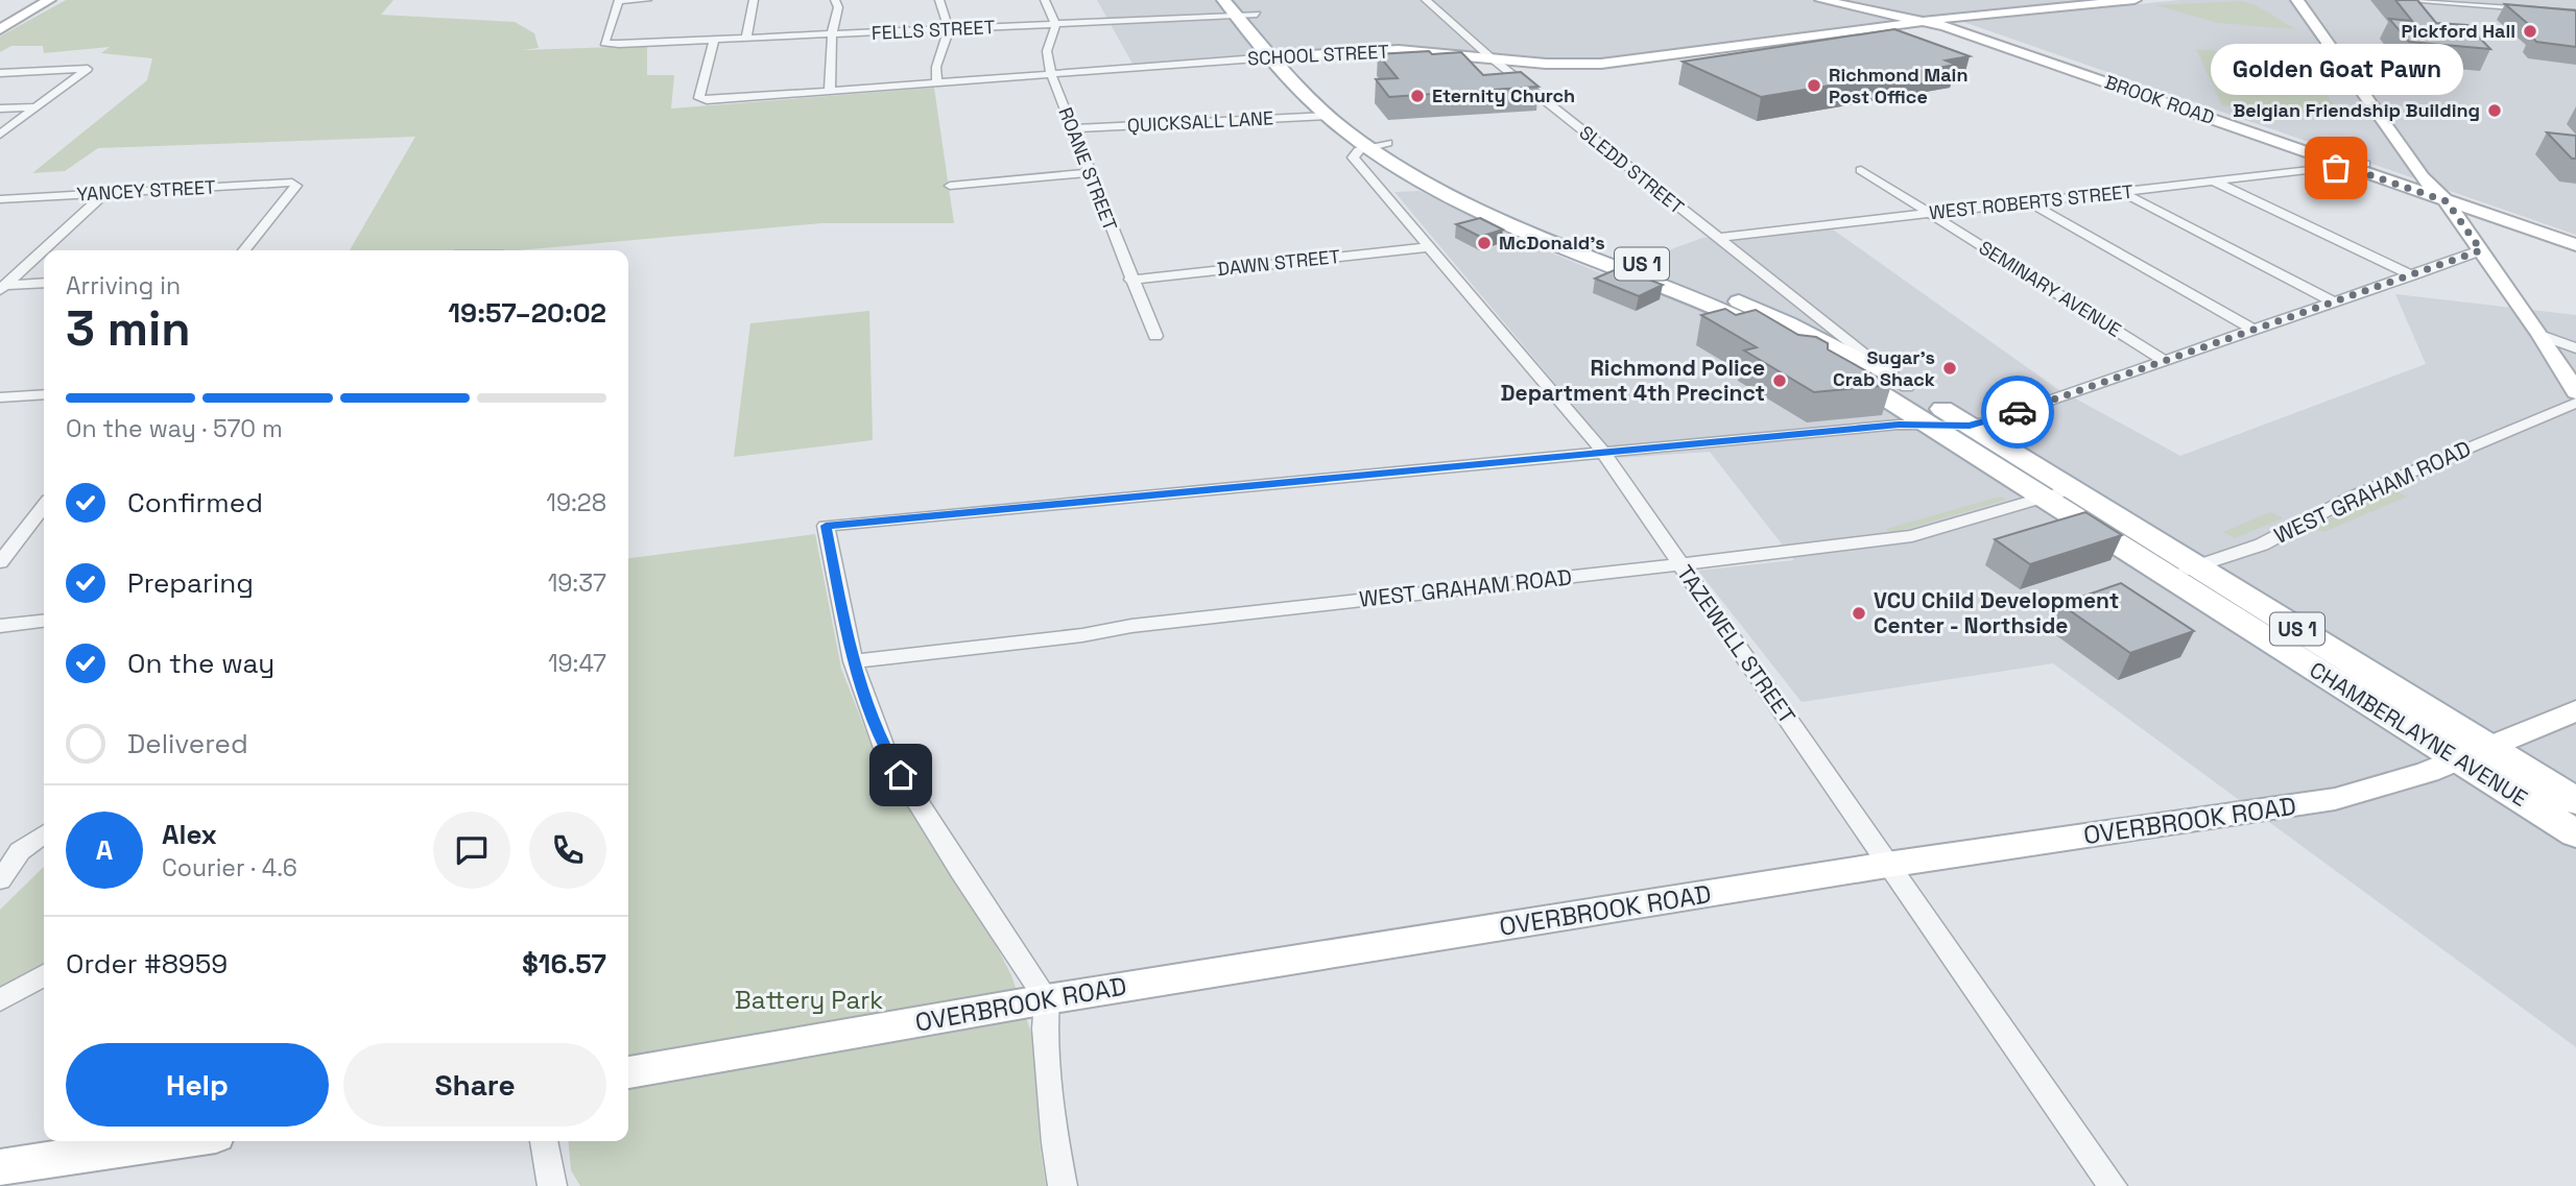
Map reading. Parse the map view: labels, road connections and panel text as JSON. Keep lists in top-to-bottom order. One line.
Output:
{"streets":{"main road":["SCHOOL STREET","BROOK ROAD","US 1","CHAMBERLAYNE AVENUE","OVERBROOK ROAD"],"street":["FELLS STREET","QUICKSALL LANE","ROANE STREET","SLEDD STREET","YANCEY STREET","WEST ROBERTS STREET","DAWN STREET","SEMINARY AVENUE","WEST GRAHAM ROAD","TAZEWELL STREET"]},"crossings":[["FELLS STREET","SCHOOL STREET"],["FELLS STREET","ROANE STREET"],["FELLS STREET","CHAMBERLAYNE AVENUE"],["SCHOOL STREET","BROOK ROAD"],["SCHOOL STREET","ROANE STREET"],["SCHOOL STREET","SLEDD STREET"],["SCHOOL STREET","CHAMBERLAYNE AVENUE"],["BROOK ROAD","WEST ROBERTS STREET"],["QUICKSALL LANE","ROANE STREET"],["QUICKSALL LANE","CHAMBERLAYNE AVENUE"],["ROANE STREET","DAWN STREET"],["SLEDD STREET","WEST ROBERTS STREET"],["SLEDD STREET","CHAMBERLAYNE AVENUE"],["WEST ROBERTS STREET","SEMINARY AVENUE"],["DAWN STREET","TAZEWELL STREET"],["WEST GRAHAM ROAD","TAZEWELL STREET"],["WEST GRAHAM ROAD","CHAMBERLAYNE AVENUE"],["TAZEWELL STREET","CHAMBERLAYNE AVENUE"],["TAZEWELL STREET","OVERBROOK ROAD"],["CHAMBERLAYNE AVENUE","OVERBROOK ROAD"]],"parks":["Battery Park"],"places":["Pickford Hall","Richmond Main Post Office","Eternity Church","Belgian Friendship Building","Golden Goat Pawn","McDonald's","Sugar's Crab Shack","Richmond Police Department 4th Precinct","VCU Child Development Center - Northside"],"page":{"bubble":"Golden Goat Pawn","heading":["3 min","Arriving in","19:57–20:02"],"panel":["Alex","Courier · 4.6","Order #8959","$16.57"],"bar":"On the way · 570 m","list":[["Confirmed","19:28"],["Preparing","19:37"],["On the way","19:47"],"Delivered"],"round":"A","buttons":["Help","Share"]}}
